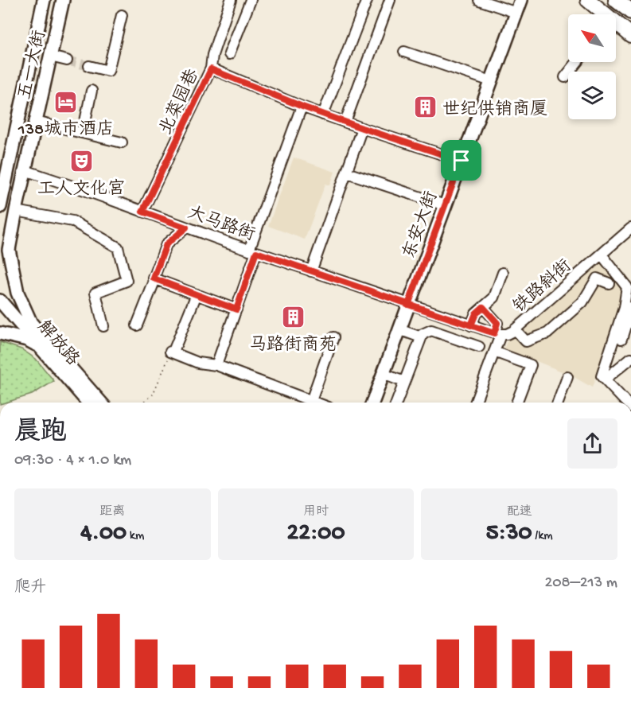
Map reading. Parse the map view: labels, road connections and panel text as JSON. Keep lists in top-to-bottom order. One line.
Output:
{"streets":{"main road":["五一大街","东安大街","解放路"],"street":["北菜园巷","大马路街","铁路斜街"]},"crossings":[["五一大街","大马路街"],["五一大街","解放路"],["北菜园巷","大马路街"],["大马路街","东安大街"]],"places":{"hotel":["138城市酒店"],"building":["世纪供销商厦","马路街商苑"],"theatre":["工人文化宫"]},"north":"top left","page":{"heading":["晨跑","09:30 · 4 × 1.0 km"],"stats":[["距离","4.00 km"],["用时","22:00"],["配速","5:30 /km"]],"chart":["爬升","208–213 m"]}}
